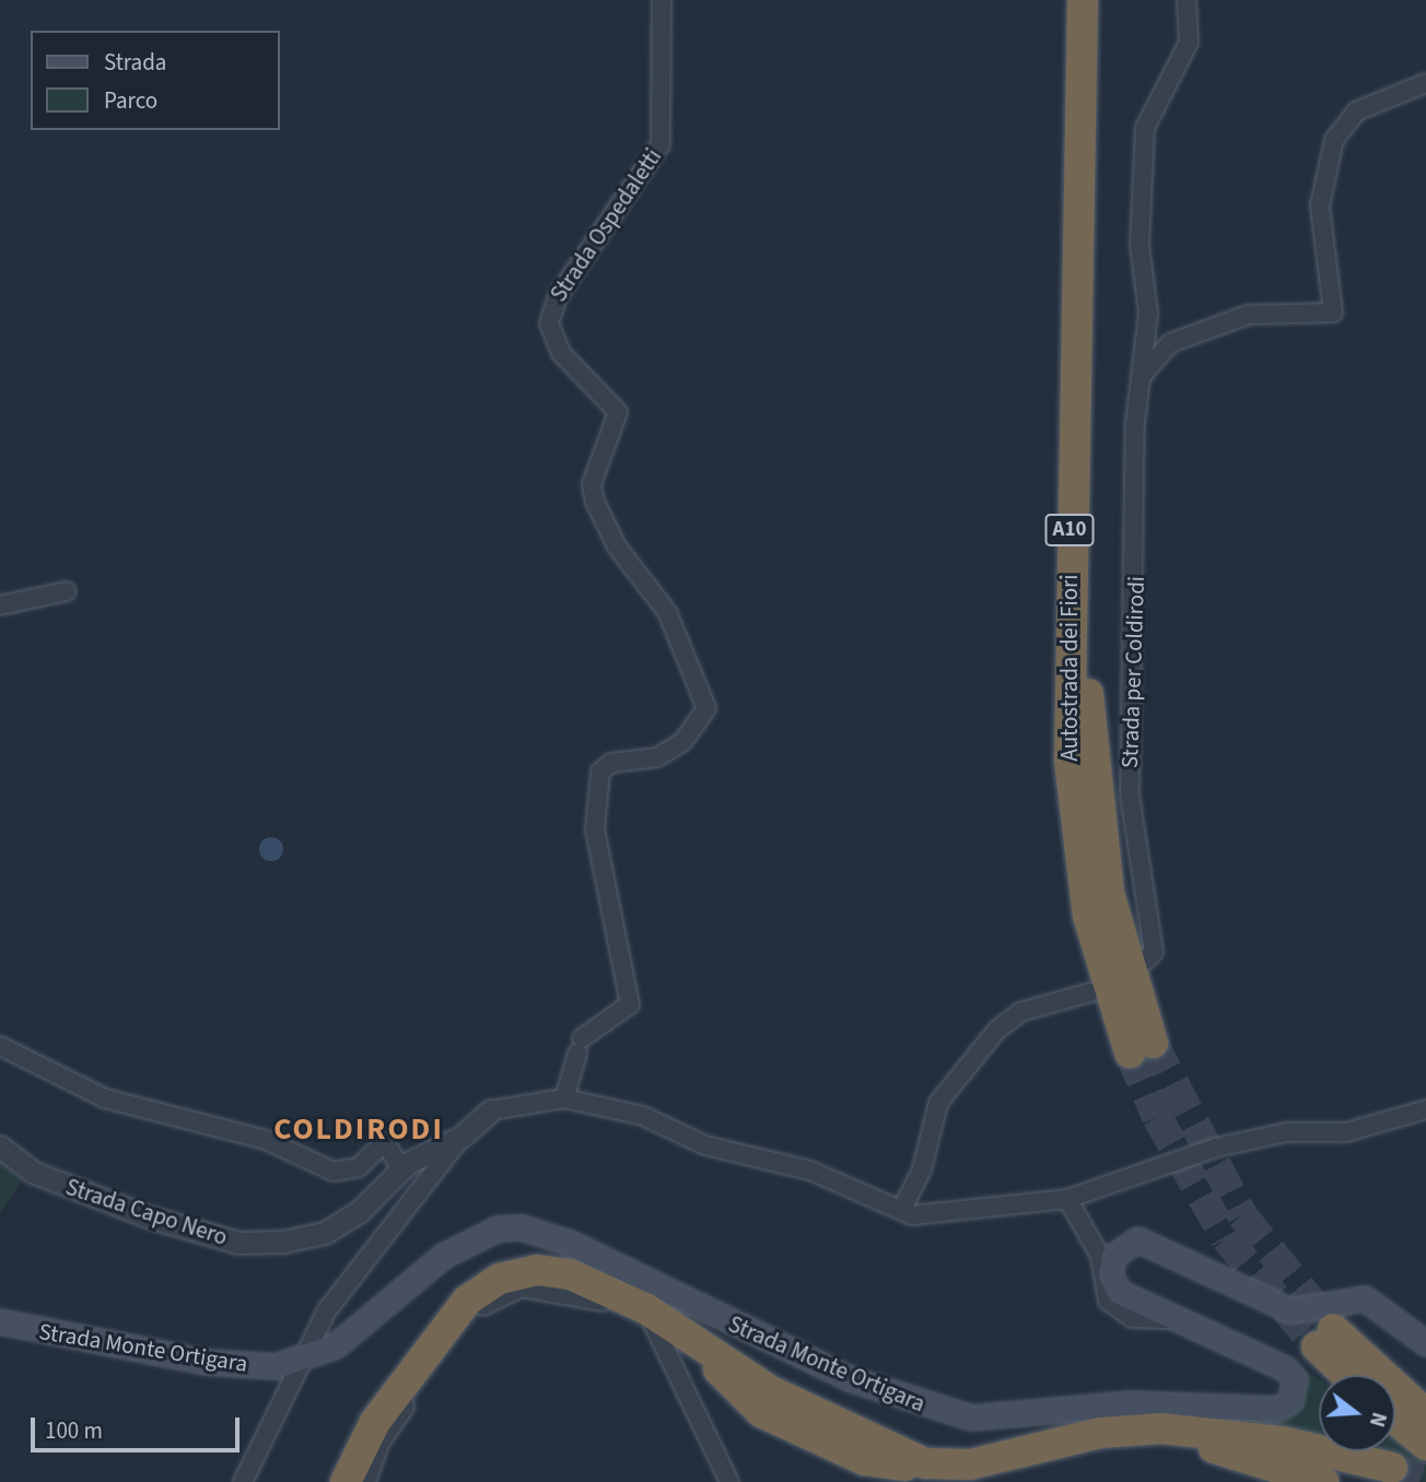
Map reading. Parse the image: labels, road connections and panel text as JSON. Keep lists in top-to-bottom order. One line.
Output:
{"streets":{"highway":["A10","Autostrada dei Fiori"],"main road":["Strada Monte Ortigara"],"street":["Strada Ospedaletti","Strada per Coldirodi","Strada Capo Nero"]},"districts":["COLDIRODI"],"legend":["Strada","Parco"],"scale_bar":"100 m","north":"right"}
